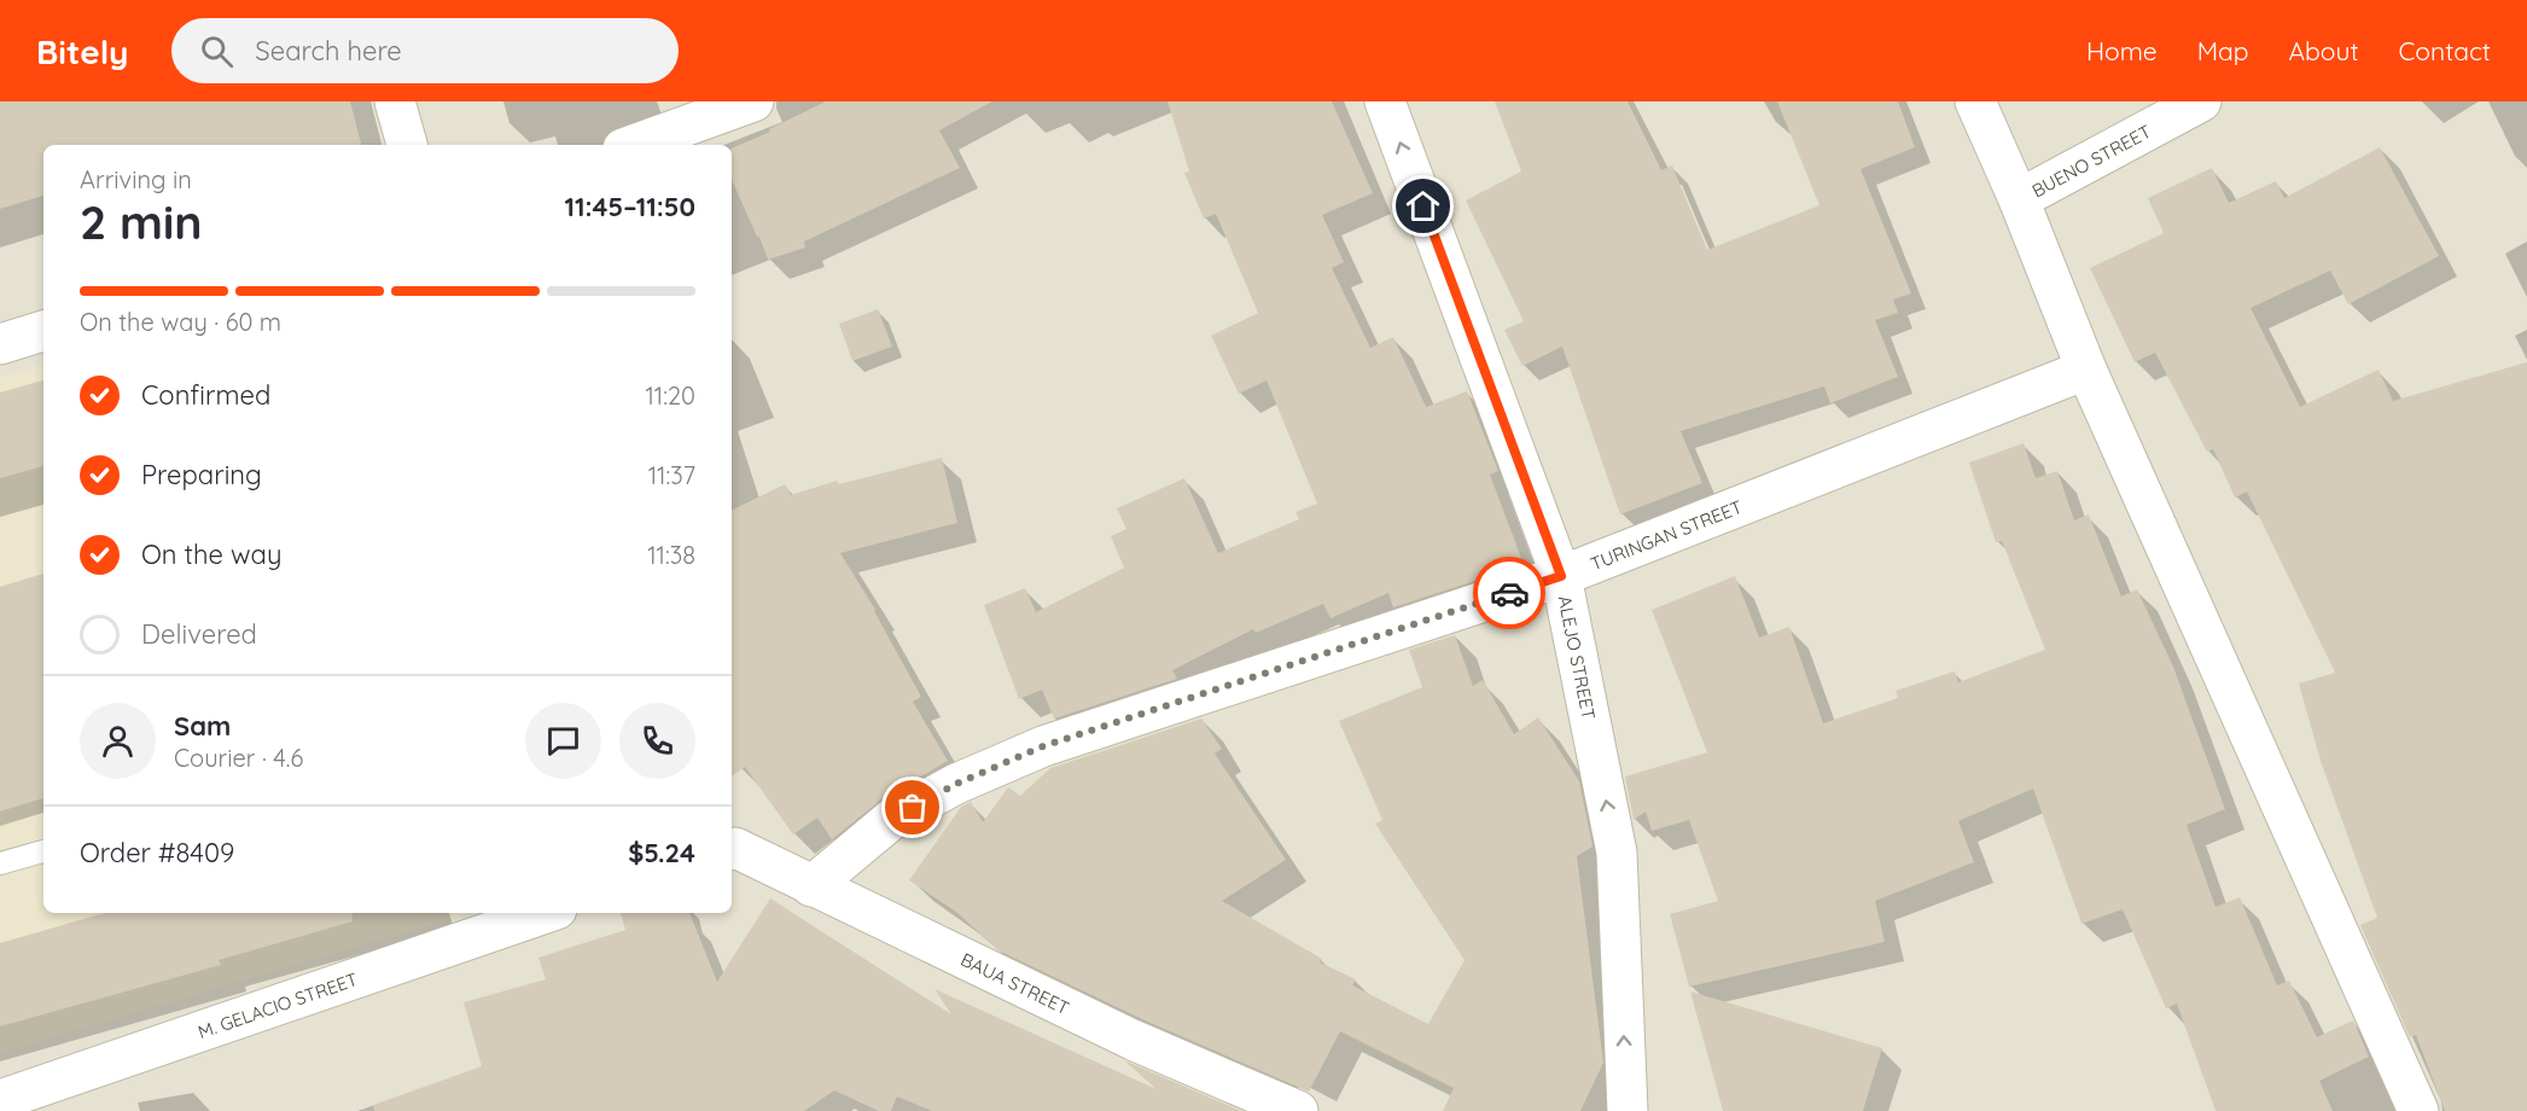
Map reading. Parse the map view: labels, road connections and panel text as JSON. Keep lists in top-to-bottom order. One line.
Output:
{"streets":{"street":["BUENO STREET","TURINGAN STREET","ALEJO STREET","BAUA STREET","M. GELACIO STREET"]},"crossings":[["TURINGAN STREET","ALEJO STREET"],["TURINGAN STREET","BAUA STREET"]],"one_way":["ALEJO STREET"],"page":{"header":"Bitely","search":"Search here","nav":["Home","Map","About","Contact"],"heading":["2 min","Arriving in","11:45–11:50"],"panel":["Sam","Courier · 4.6","Order #8409","$5.24"],"bar":"On the way · 60 m","list":[["Confirmed","11:20"],["Preparing","11:37"],["On the way","11:38"],"Delivered"]}}
